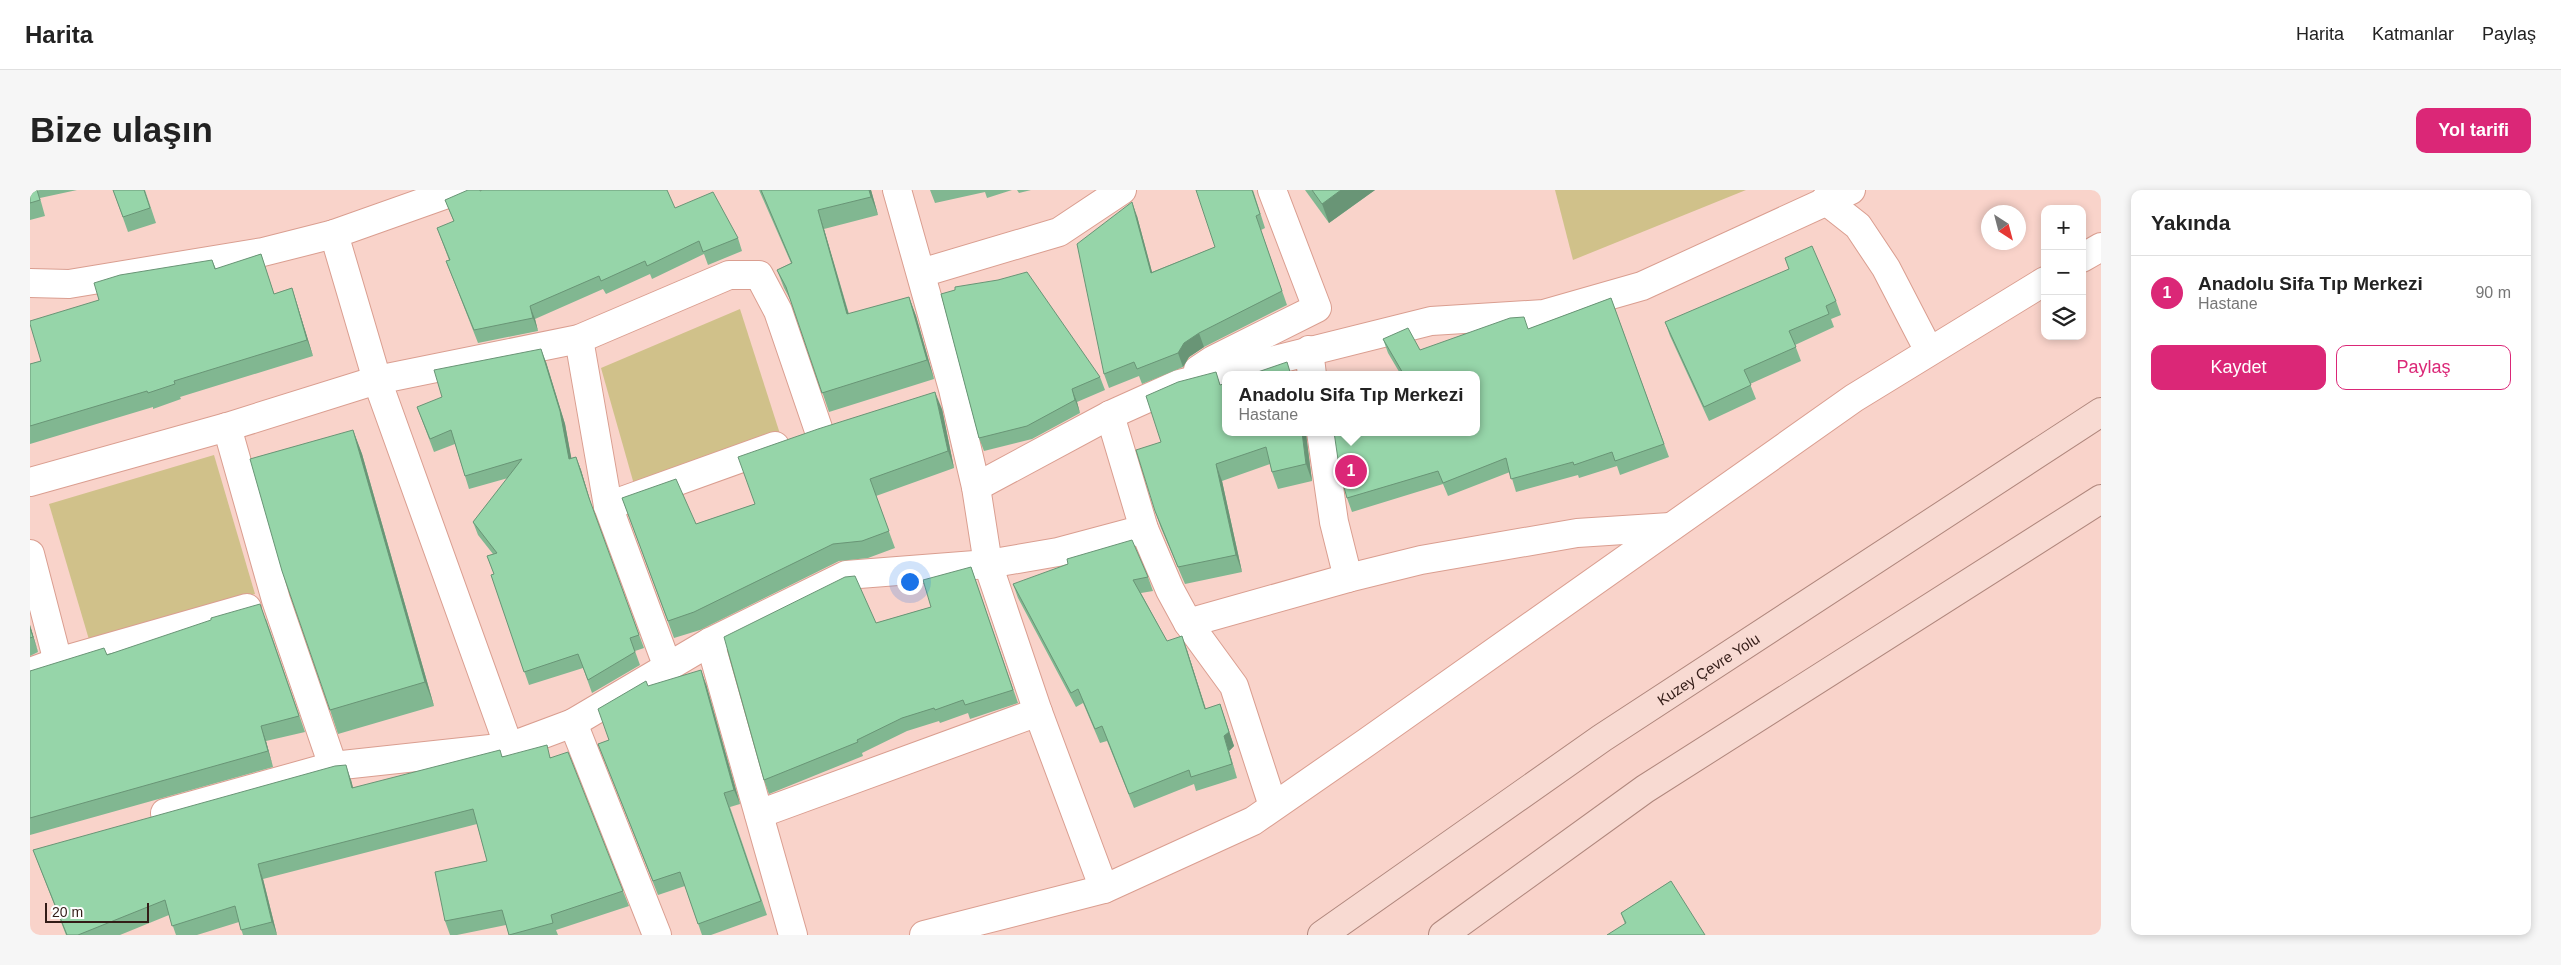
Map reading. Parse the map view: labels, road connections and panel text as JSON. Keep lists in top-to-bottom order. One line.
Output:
{"streets":{"main road":["Kuzey Çevre Yolu"]},"scale_bar":"20 m","north":"bottom right","page":{"header":"Harita","nav":["Harita","Katmanlar","Paylaş"],"buttons":["Yol tarifi",["Kaydet","Paylaş"]],"title":"Bize ulaşın","heading":"Yakında","map_buttons":["+","−"],"list":[{"mark":"1","name":"Anadolu Sifa Tıp Merkezi","note":"Hastane","value":"90 m"}],"popup":["Anadolu Sifa Tıp Merkezi","Hastane"],"pins":"1","scale":"20 m"}}
